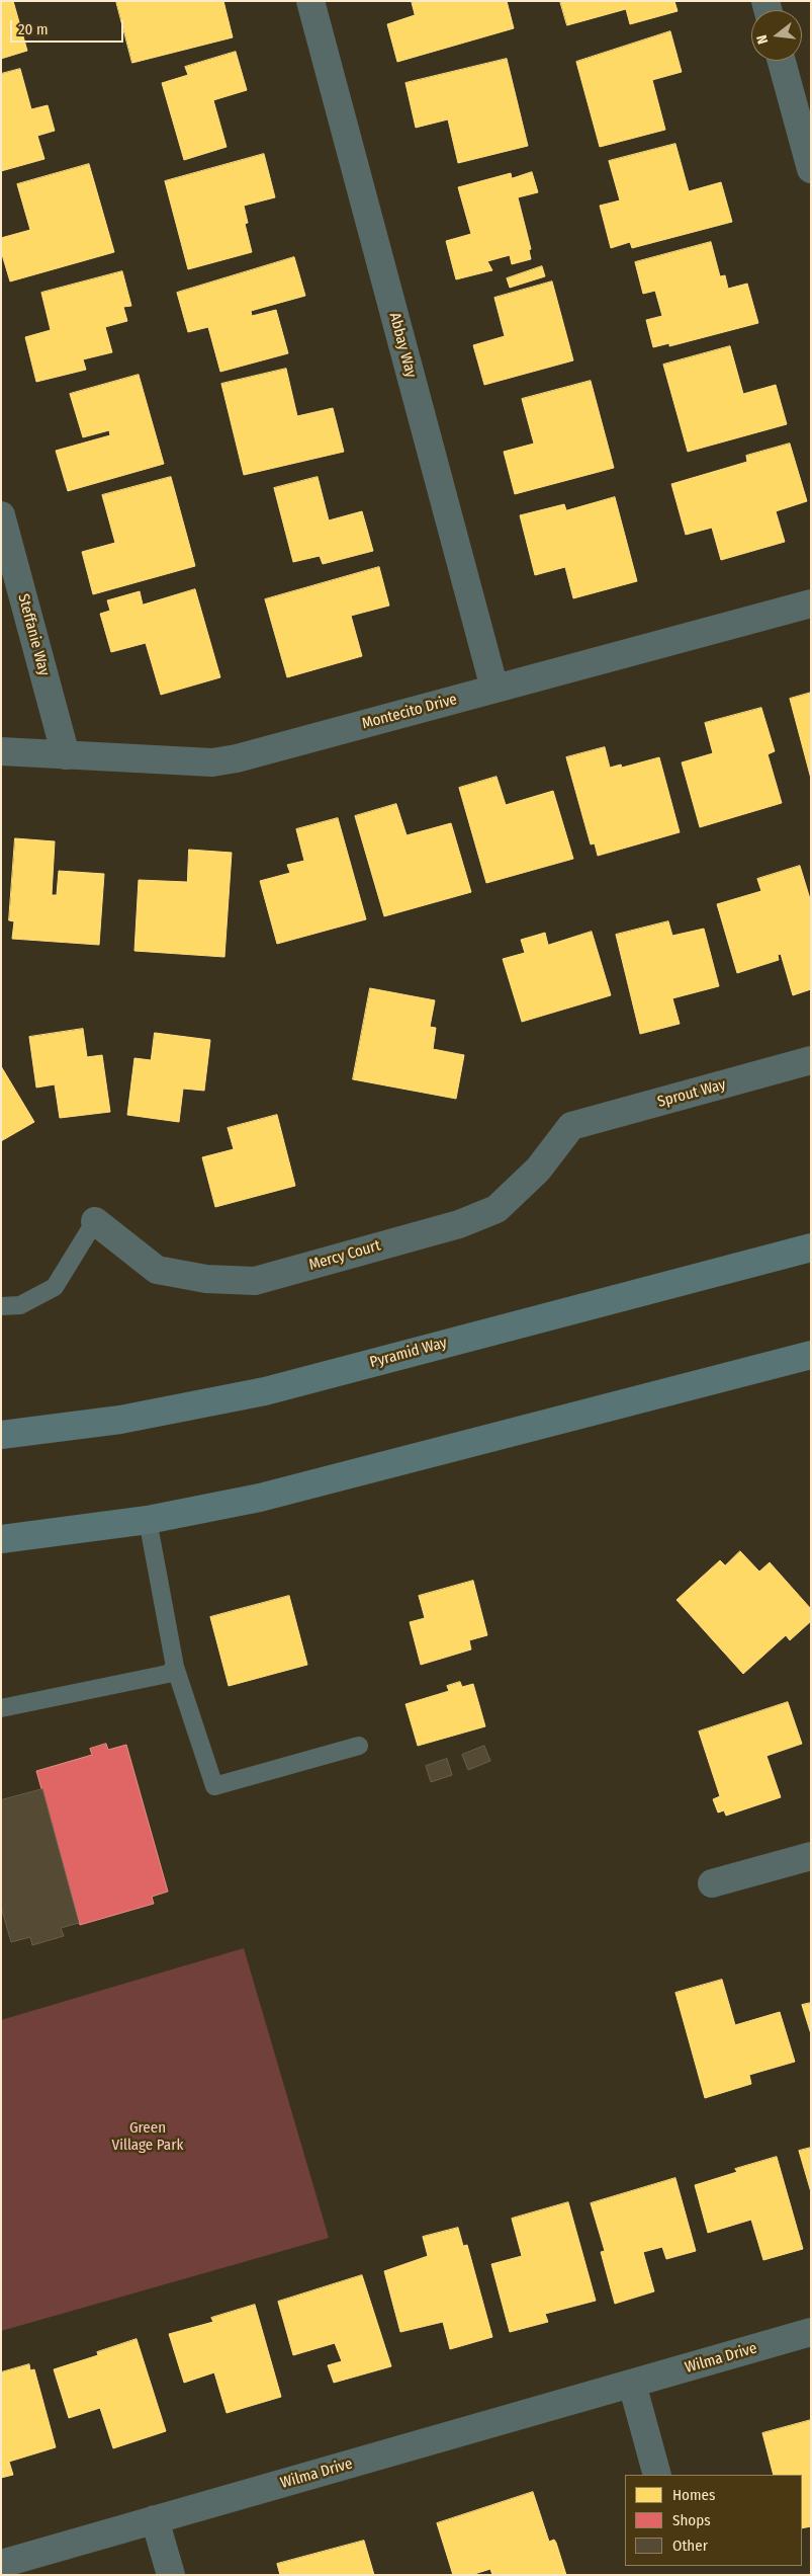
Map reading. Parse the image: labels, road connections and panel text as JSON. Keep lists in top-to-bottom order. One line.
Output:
{"streets":{"main road":["Pyramid Way"],"street":["Abbay Way","Steffanie Way","Montecito Drive","Sprout Way","Mercy Court","Wilma Drive"]},"crossings":[["Abbay Way","Montecito Drive"],["Steffanie Way","Montecito Drive"],["Sprout Way","Mercy Court"]],"parks":["Green Village Park"],"legend":["Homes","Shops","Other"],"scale_bar":"20 m","north":"left"}
